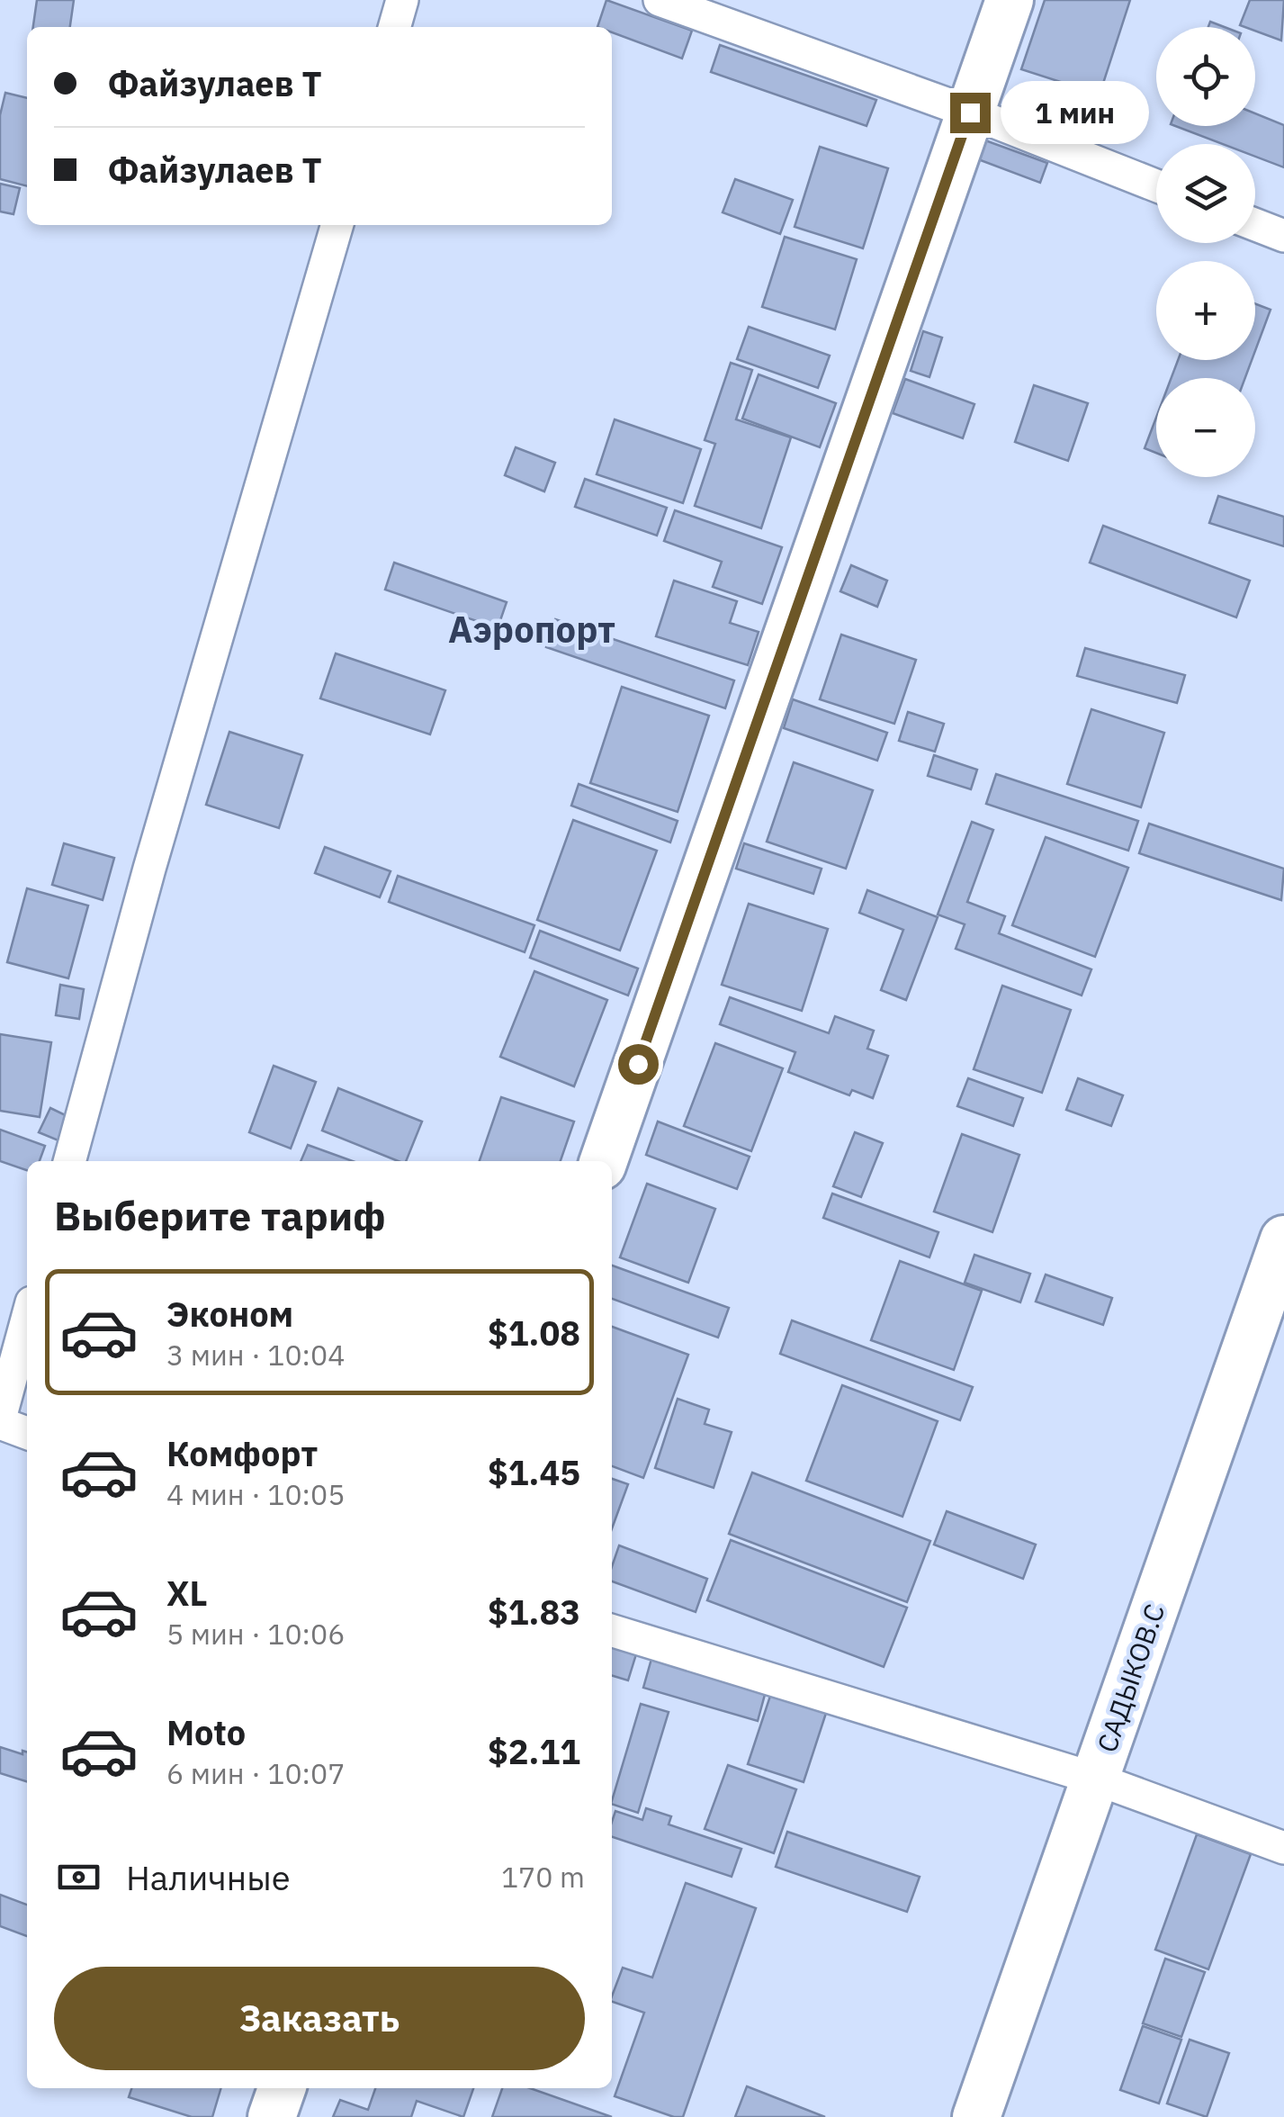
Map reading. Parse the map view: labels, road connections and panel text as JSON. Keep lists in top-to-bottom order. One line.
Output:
{"streets":{"street":["САДЫКОВ.С"]},"districts":["Аэропорт"],"page":{"map_buttons":["+","−"],"banner":["Файзулаев Т","Файзулаев Т"],"bubble":"1 мин","heading":"Выберите тариф","list":[{"name":"Эконом","note":"3 мин · 10:04","value":"$1.08"},{"name":"Комфорт","note":"4 мин · 10:05","value":"$1.45"},{"name":"XL","note":"5 мин · 10:06","value":"$1.83"},{"name":"Moto","note":"6 мин · 10:07","value":"$2.11"}],"pay":["Наличные","170 m"],"buttons":"Заказать"}}
